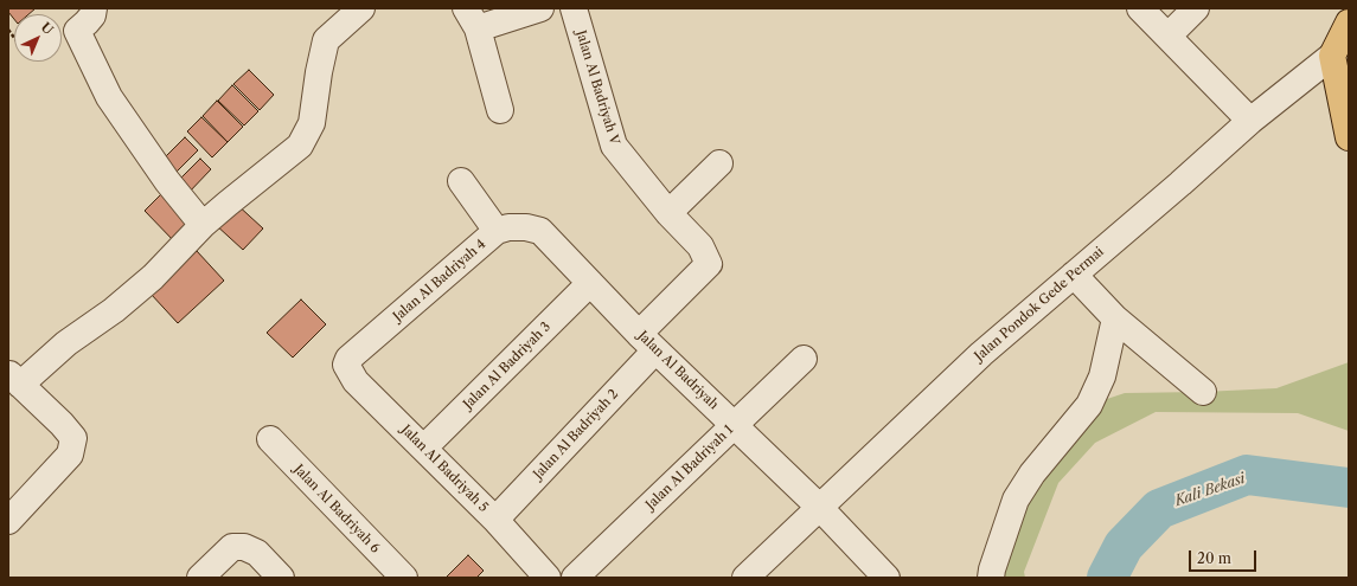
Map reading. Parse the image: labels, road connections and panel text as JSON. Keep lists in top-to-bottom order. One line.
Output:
{"streets":{"street":["Jalan Al Badriyah V","Jalan Al Badriyah 4","Jalan Pondok Gede Permai","Jalan Al Badriyah 3","Jalan Al Badriyah","Jalan Al Badriyah 2","Jalan Al Badriyah 1","Jalan Al Badriyah 5","Jalan Al Badriyah 6"]},"crossings":[["Jalan Al Badriyah V","Jalan Al Badriyah"],["Jalan Al Badriyah V","Jalan Al Badriyah 2"],["Jalan Al Badriyah 4","Jalan Al Badriyah"],["Jalan Al Badriyah 4","Jalan Al Badriyah 5"],["Jalan Pondok Gede Permai","Jalan Al Badriyah"],["Jalan Al Badriyah 3","Jalan Al Badriyah"],["Jalan Al Badriyah 3","Jalan Al Badriyah 5"],["Jalan Al Badriyah","Jalan Al Badriyah 2"],["Jalan Al Badriyah","Jalan Al Badriyah 1"],["Jalan Al Badriyah 2","Jalan Al Badriyah 5"]],"water":["Kali Bekasi"],"scale_bar":"20 m","north":"top right"}
